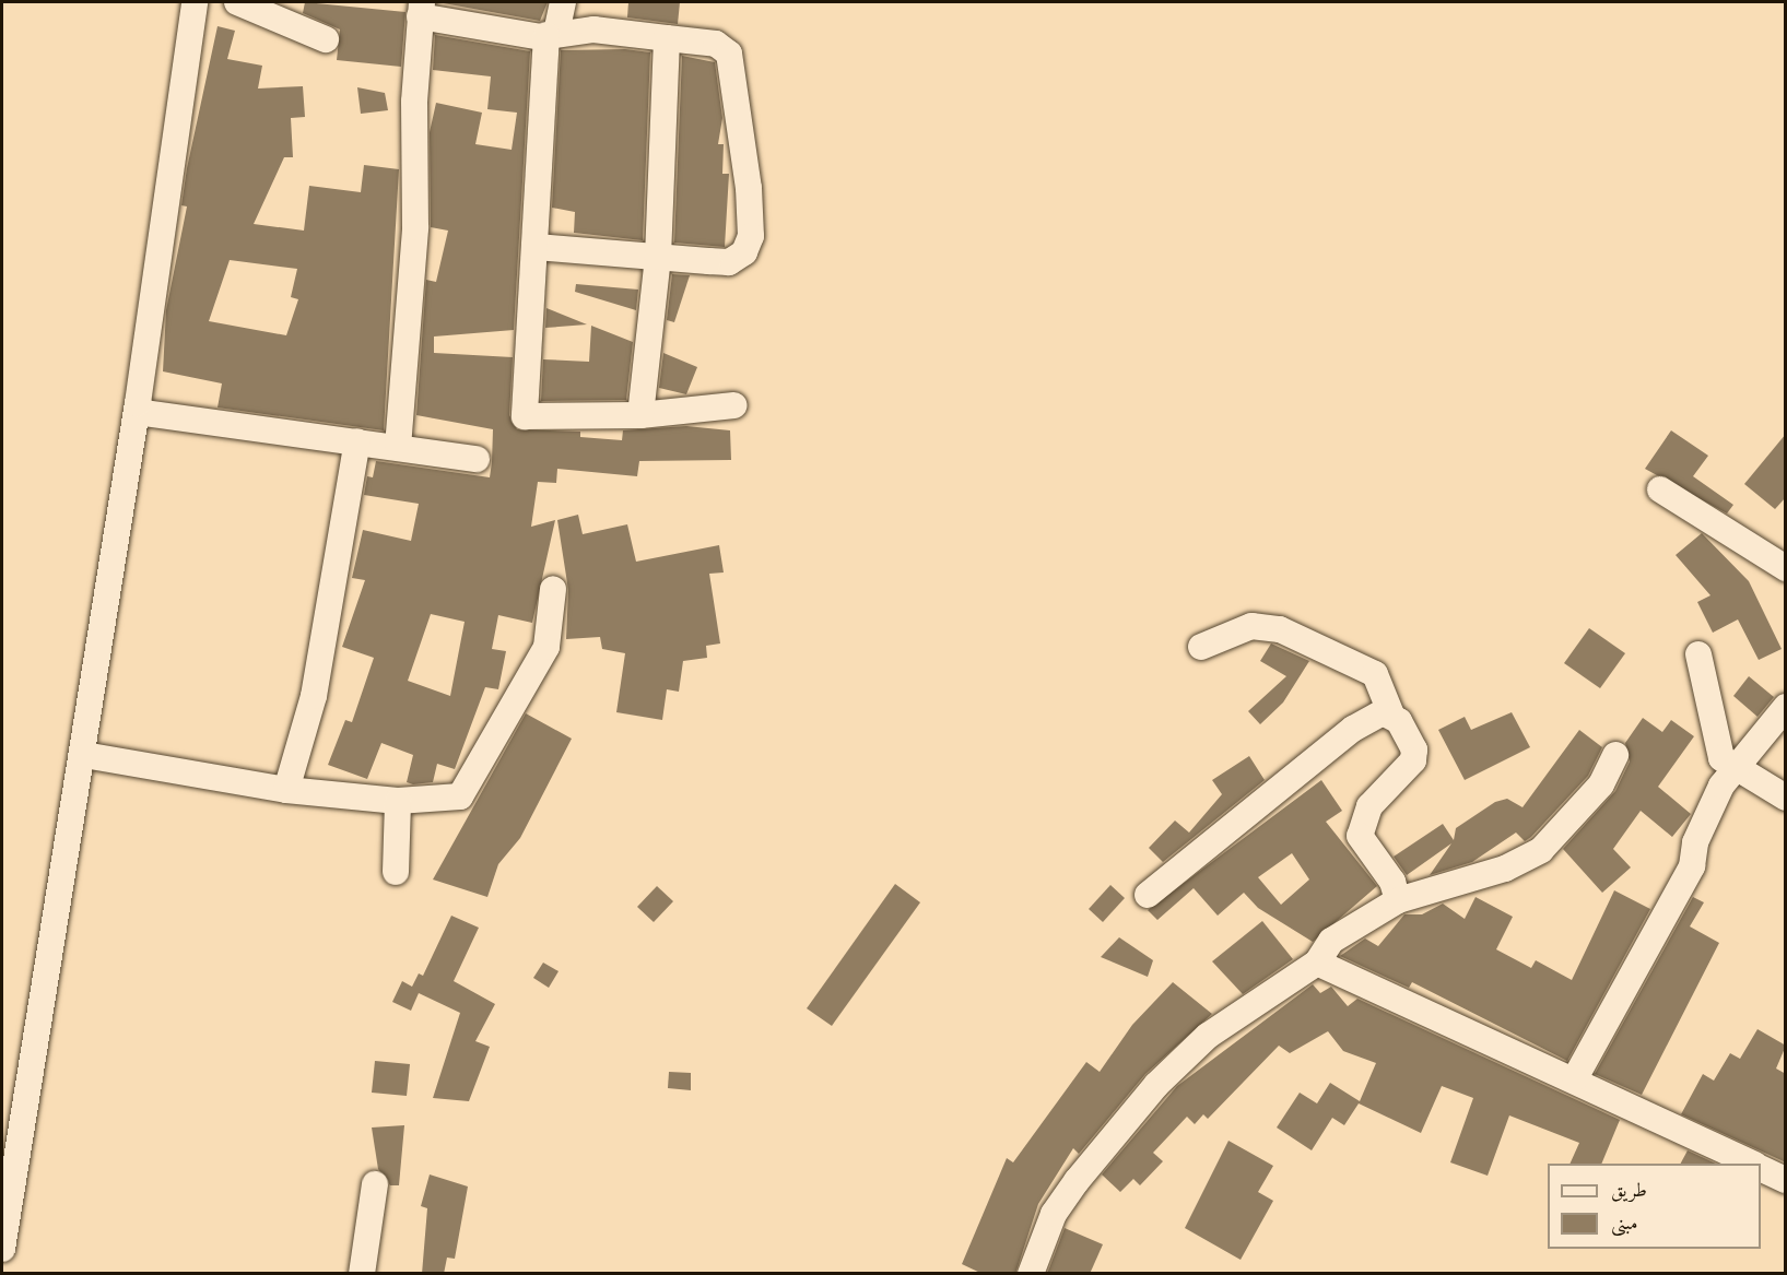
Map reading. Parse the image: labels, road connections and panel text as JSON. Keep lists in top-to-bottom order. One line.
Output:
{"legend":["طريق","مبنى"]}
